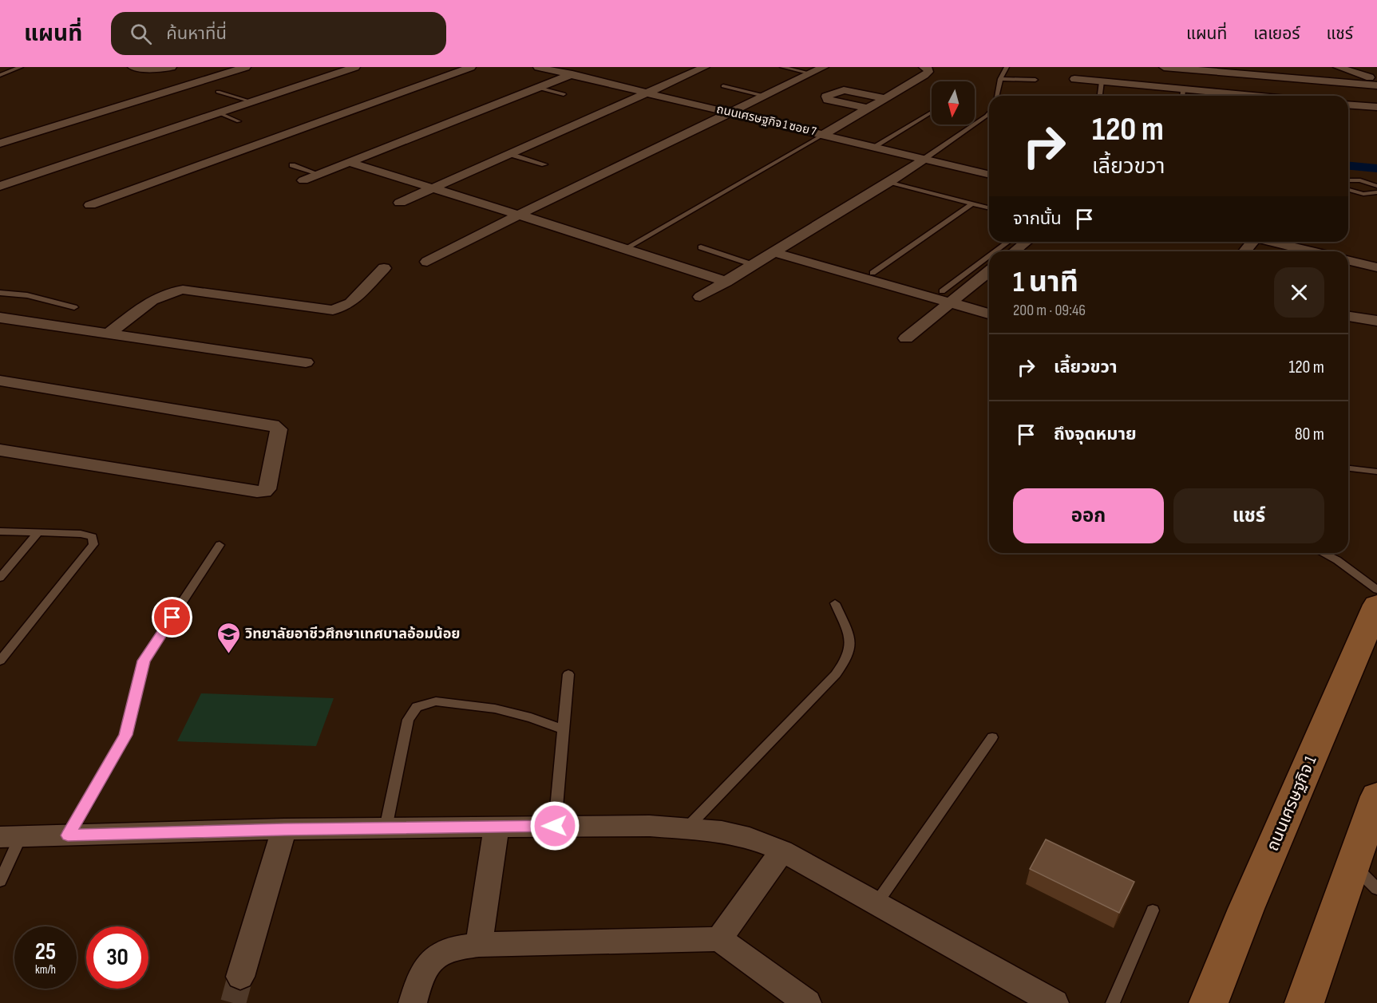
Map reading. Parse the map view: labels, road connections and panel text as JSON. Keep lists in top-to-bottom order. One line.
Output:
{"streets":{"main road":["ถนนเศรษฐกิจ 1"],"street":["ถนนเศรษฐกิจ 1 ซอย 7"]},"places":{"school or university":["วิทยาลัยอาชีวศึกษาเทศบาลอ้อมน้อย"]},"north":"bottom","page":{"header":"แผนที่","search":"ค้นหาที่นี่","nav":["แผนที่","เลเยอร์","แชร์"],"turn":["120 m","เลี้ยวขวา"],"then":"จากนั้น","heading":["1 นาที","200 m · 09:46"],"list":[{"name":"เลี้ยวขวา","value":"120 m"},{"name":"ถึงจุดหมาย","value":"80 m"}],"buttons":["ออก","แชร์"],"speed":"25 km/h","limit":"30"}}
